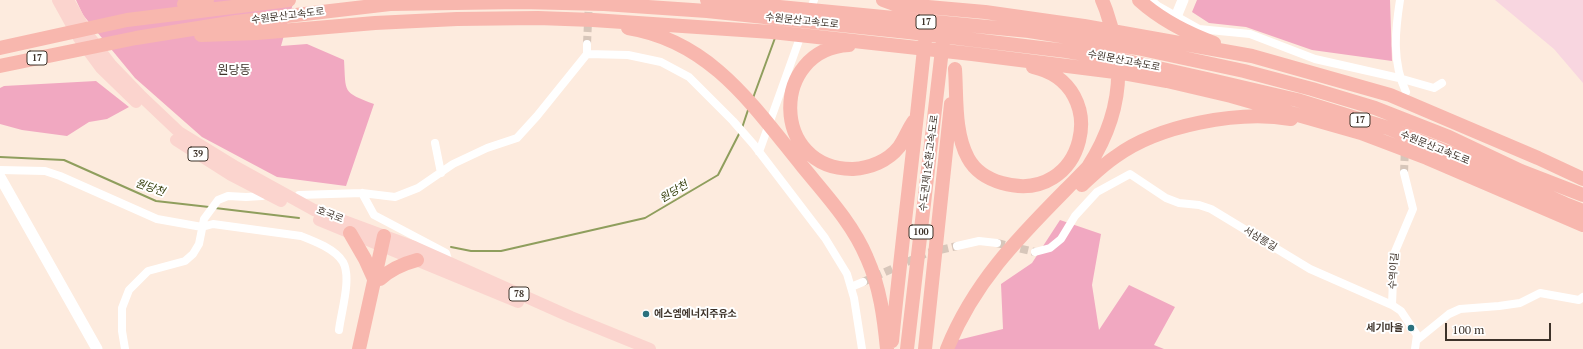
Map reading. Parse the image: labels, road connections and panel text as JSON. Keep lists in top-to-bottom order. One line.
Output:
{"streets":{"highway":["수원문산고속도로","17","수도권제1순환고속도로","100"],"main road":["39","호국로","78"],"street":["서삼릉길","수역이길"]},"crossings":[["서삼릉길","수역이길"]],"districts":["원당동"],"water":["원당천"],"places":["에스엠에너지주유소","세기마을"],"scale_bar":"100 m"}
